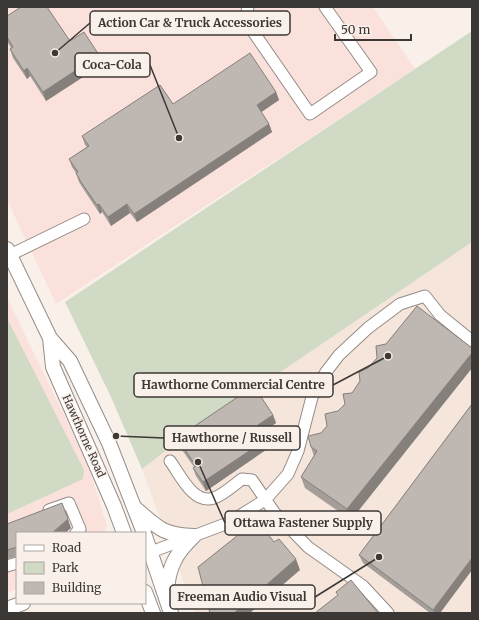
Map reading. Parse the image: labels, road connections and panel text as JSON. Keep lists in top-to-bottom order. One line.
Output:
{"streets":{"main road":["Hawthorne Road"]},"places":["Action Car & Truck Accessories","Coca-Cola","Hawthorne Commercial Centre","Hawthorne / Russell","Ottawa Fastener Supply","Freeman Audio Visual"],"legend":["Road","Park","Building"],"scale_bar":"50 m"}
